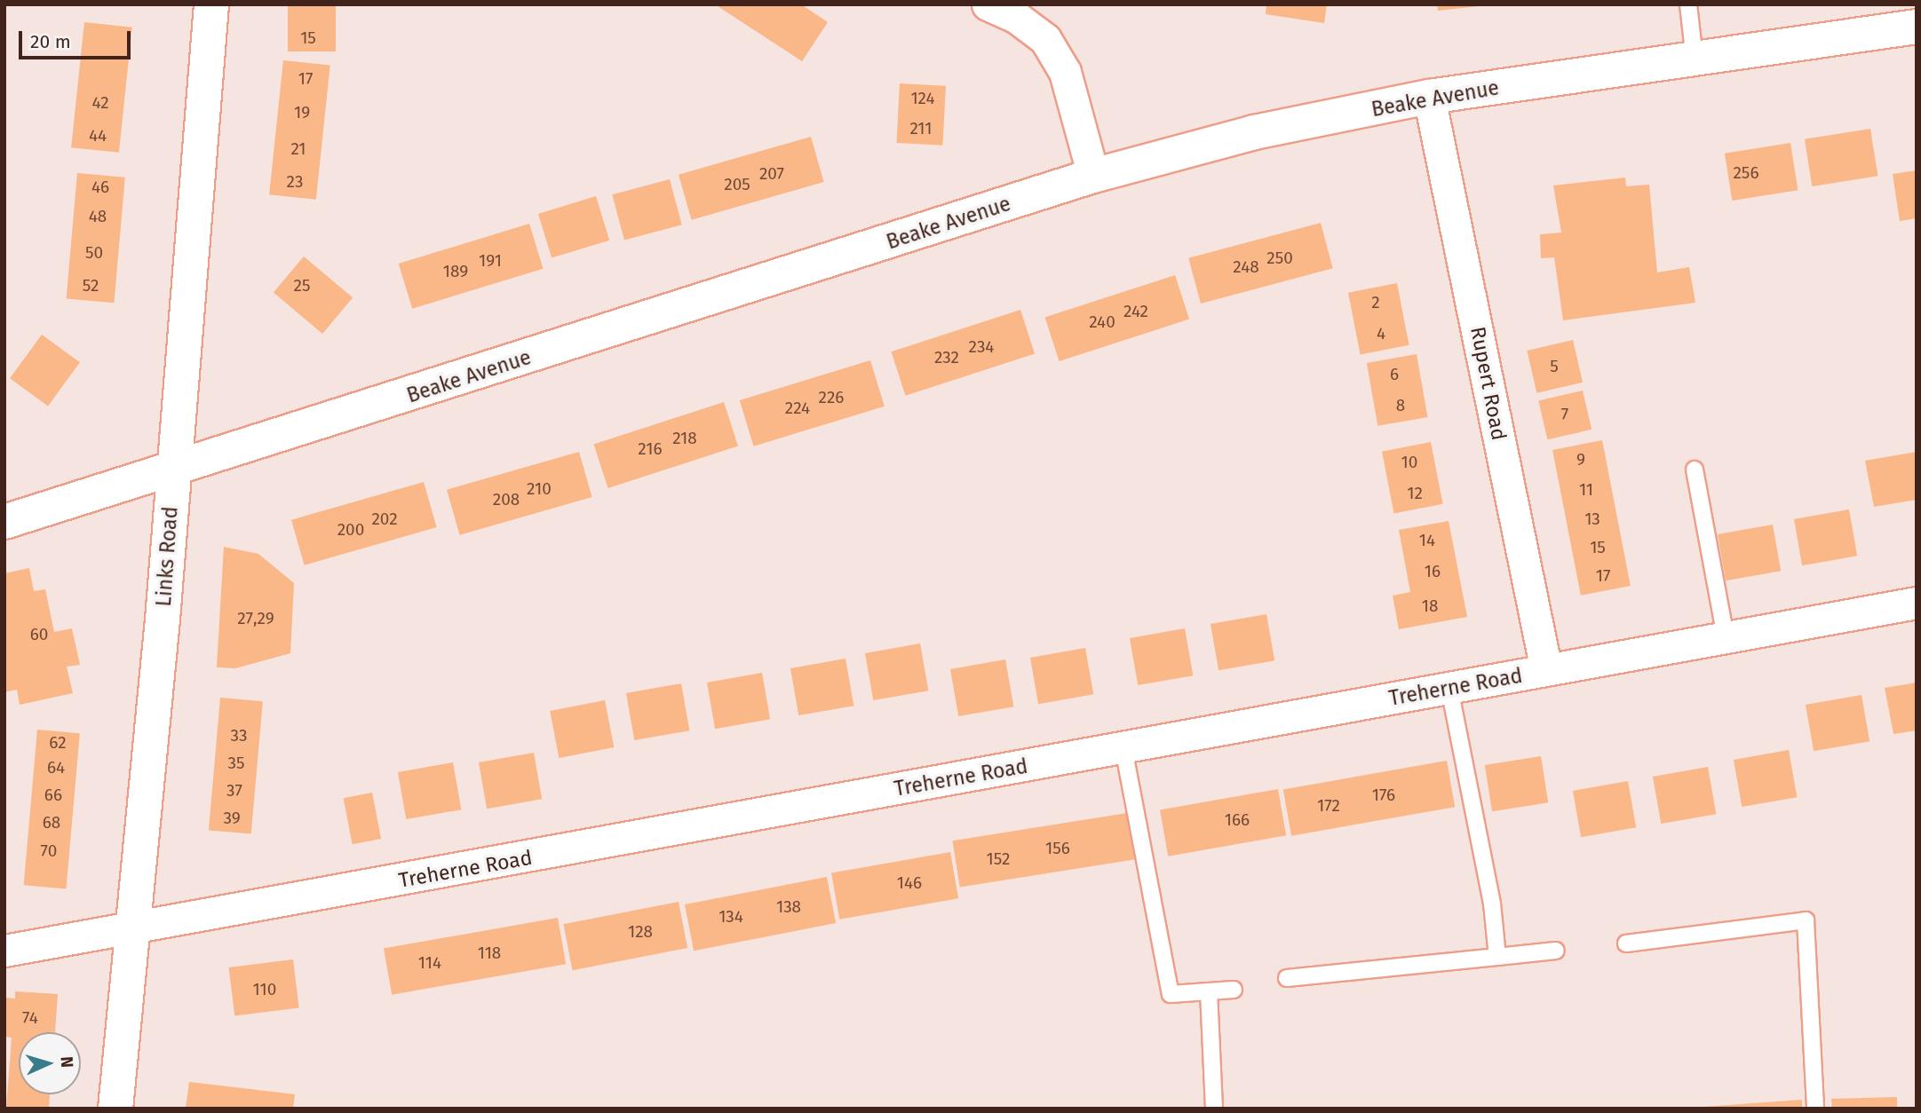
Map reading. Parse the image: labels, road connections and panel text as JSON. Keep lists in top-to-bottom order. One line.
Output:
{"streets":{"street":["Beake Avenue","Rupert Road","Links Road","Treherne Road"]},"crossings":[["Beake Avenue","Rupert Road"],["Beake Avenue","Links Road"],["Rupert Road","Treherne Road"],["Links Road","Treherne Road"]],"house_numbers":["15","17","124","42","19","211","44","21","256","207","23","205","46","48","50","250","191","248","189","52","25","2","242","240","4","234","232","5","6","226","8","224","7","218","216","9","10","210","11","12","208","202","13","200","14","15","16","17","18","27,29","60","33","62","35","64","37","66","176","172","39","166","68","156","70","152","146","138","134","128","118","114","110","74"],"scale_bar":"20 m","north":"right"}
